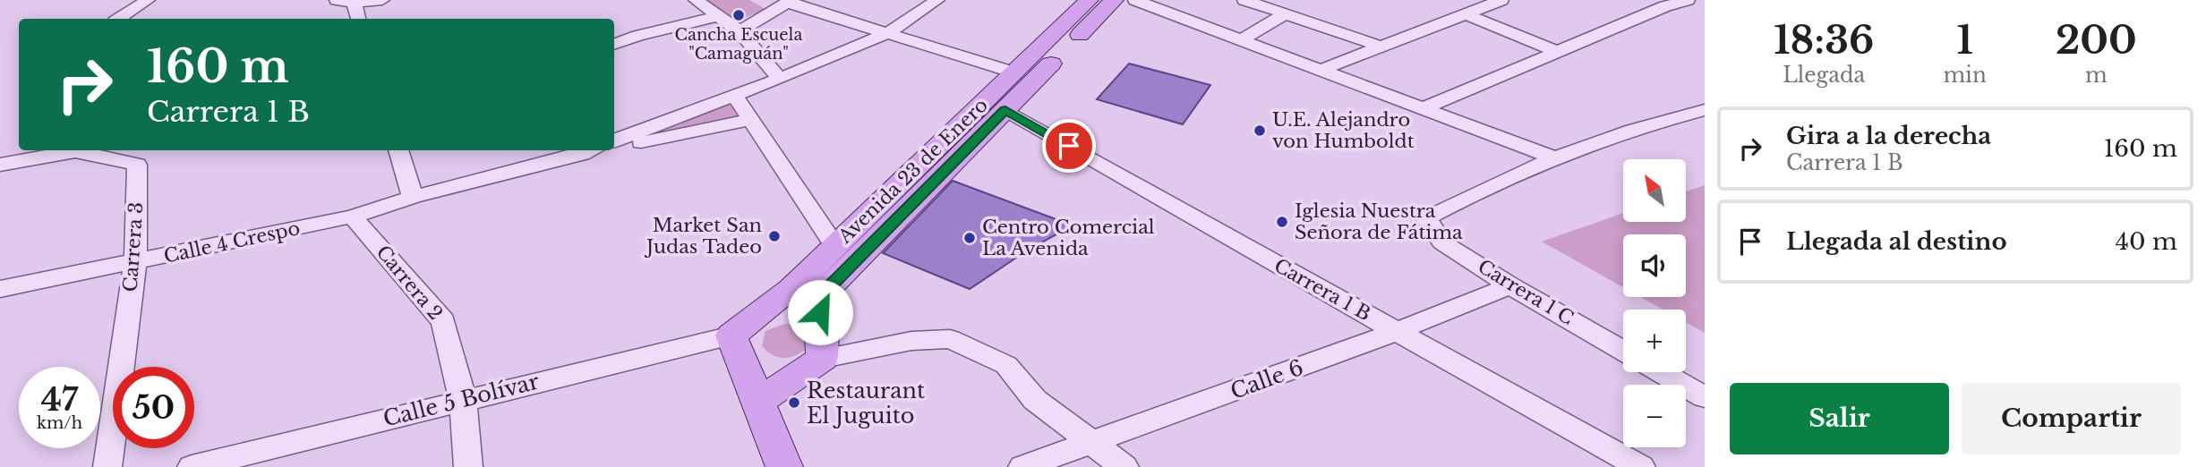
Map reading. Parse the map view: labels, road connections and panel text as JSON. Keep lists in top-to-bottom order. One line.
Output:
{"streets":{"main road":["Avenida 23 de Enero"],"street":["Calle 4 Crespo","Carrera 3","Carrera 2","Carrera 1 B","Carrera 1 C","Calle 6","Calle 5 Bolívar"]},"crossings":[["Avenida 23 de Enero","Carrera 1 B"],["Avenida 23 de Enero","Calle 5 Bolívar"],["Calle 4 Crespo","Carrera 3"],["Calle 4 Crespo","Carrera 2"],["Carrera 2","Calle 5 Bolívar"],["Carrera 1 B","Calle 6"],["Carrera 1 C","Calle 6"]],"places":["Cancha Escuela \"Camaguán\"","U.E. Alejandro von Humboldt","Iglesia Nuestra Señora de Fátima","Market San Judas Tadeo","Centro Comercial La Avenida","Restaurant El Juguito"],"north":"top left","page":{"eta":["18:36","Llegada","1","min","200","m"],"turn":["160 m","Carrera 1 B"],"list":[{"name":"Gira a la derecha","note":"Carrera 1 B","value":"160 m"},{"name":"Llegada al destino","value":"40 m"}],"map_buttons":["+","−"],"speed":"47 km/h","limit":"50","buttons":["Salir","Compartir"]}}
